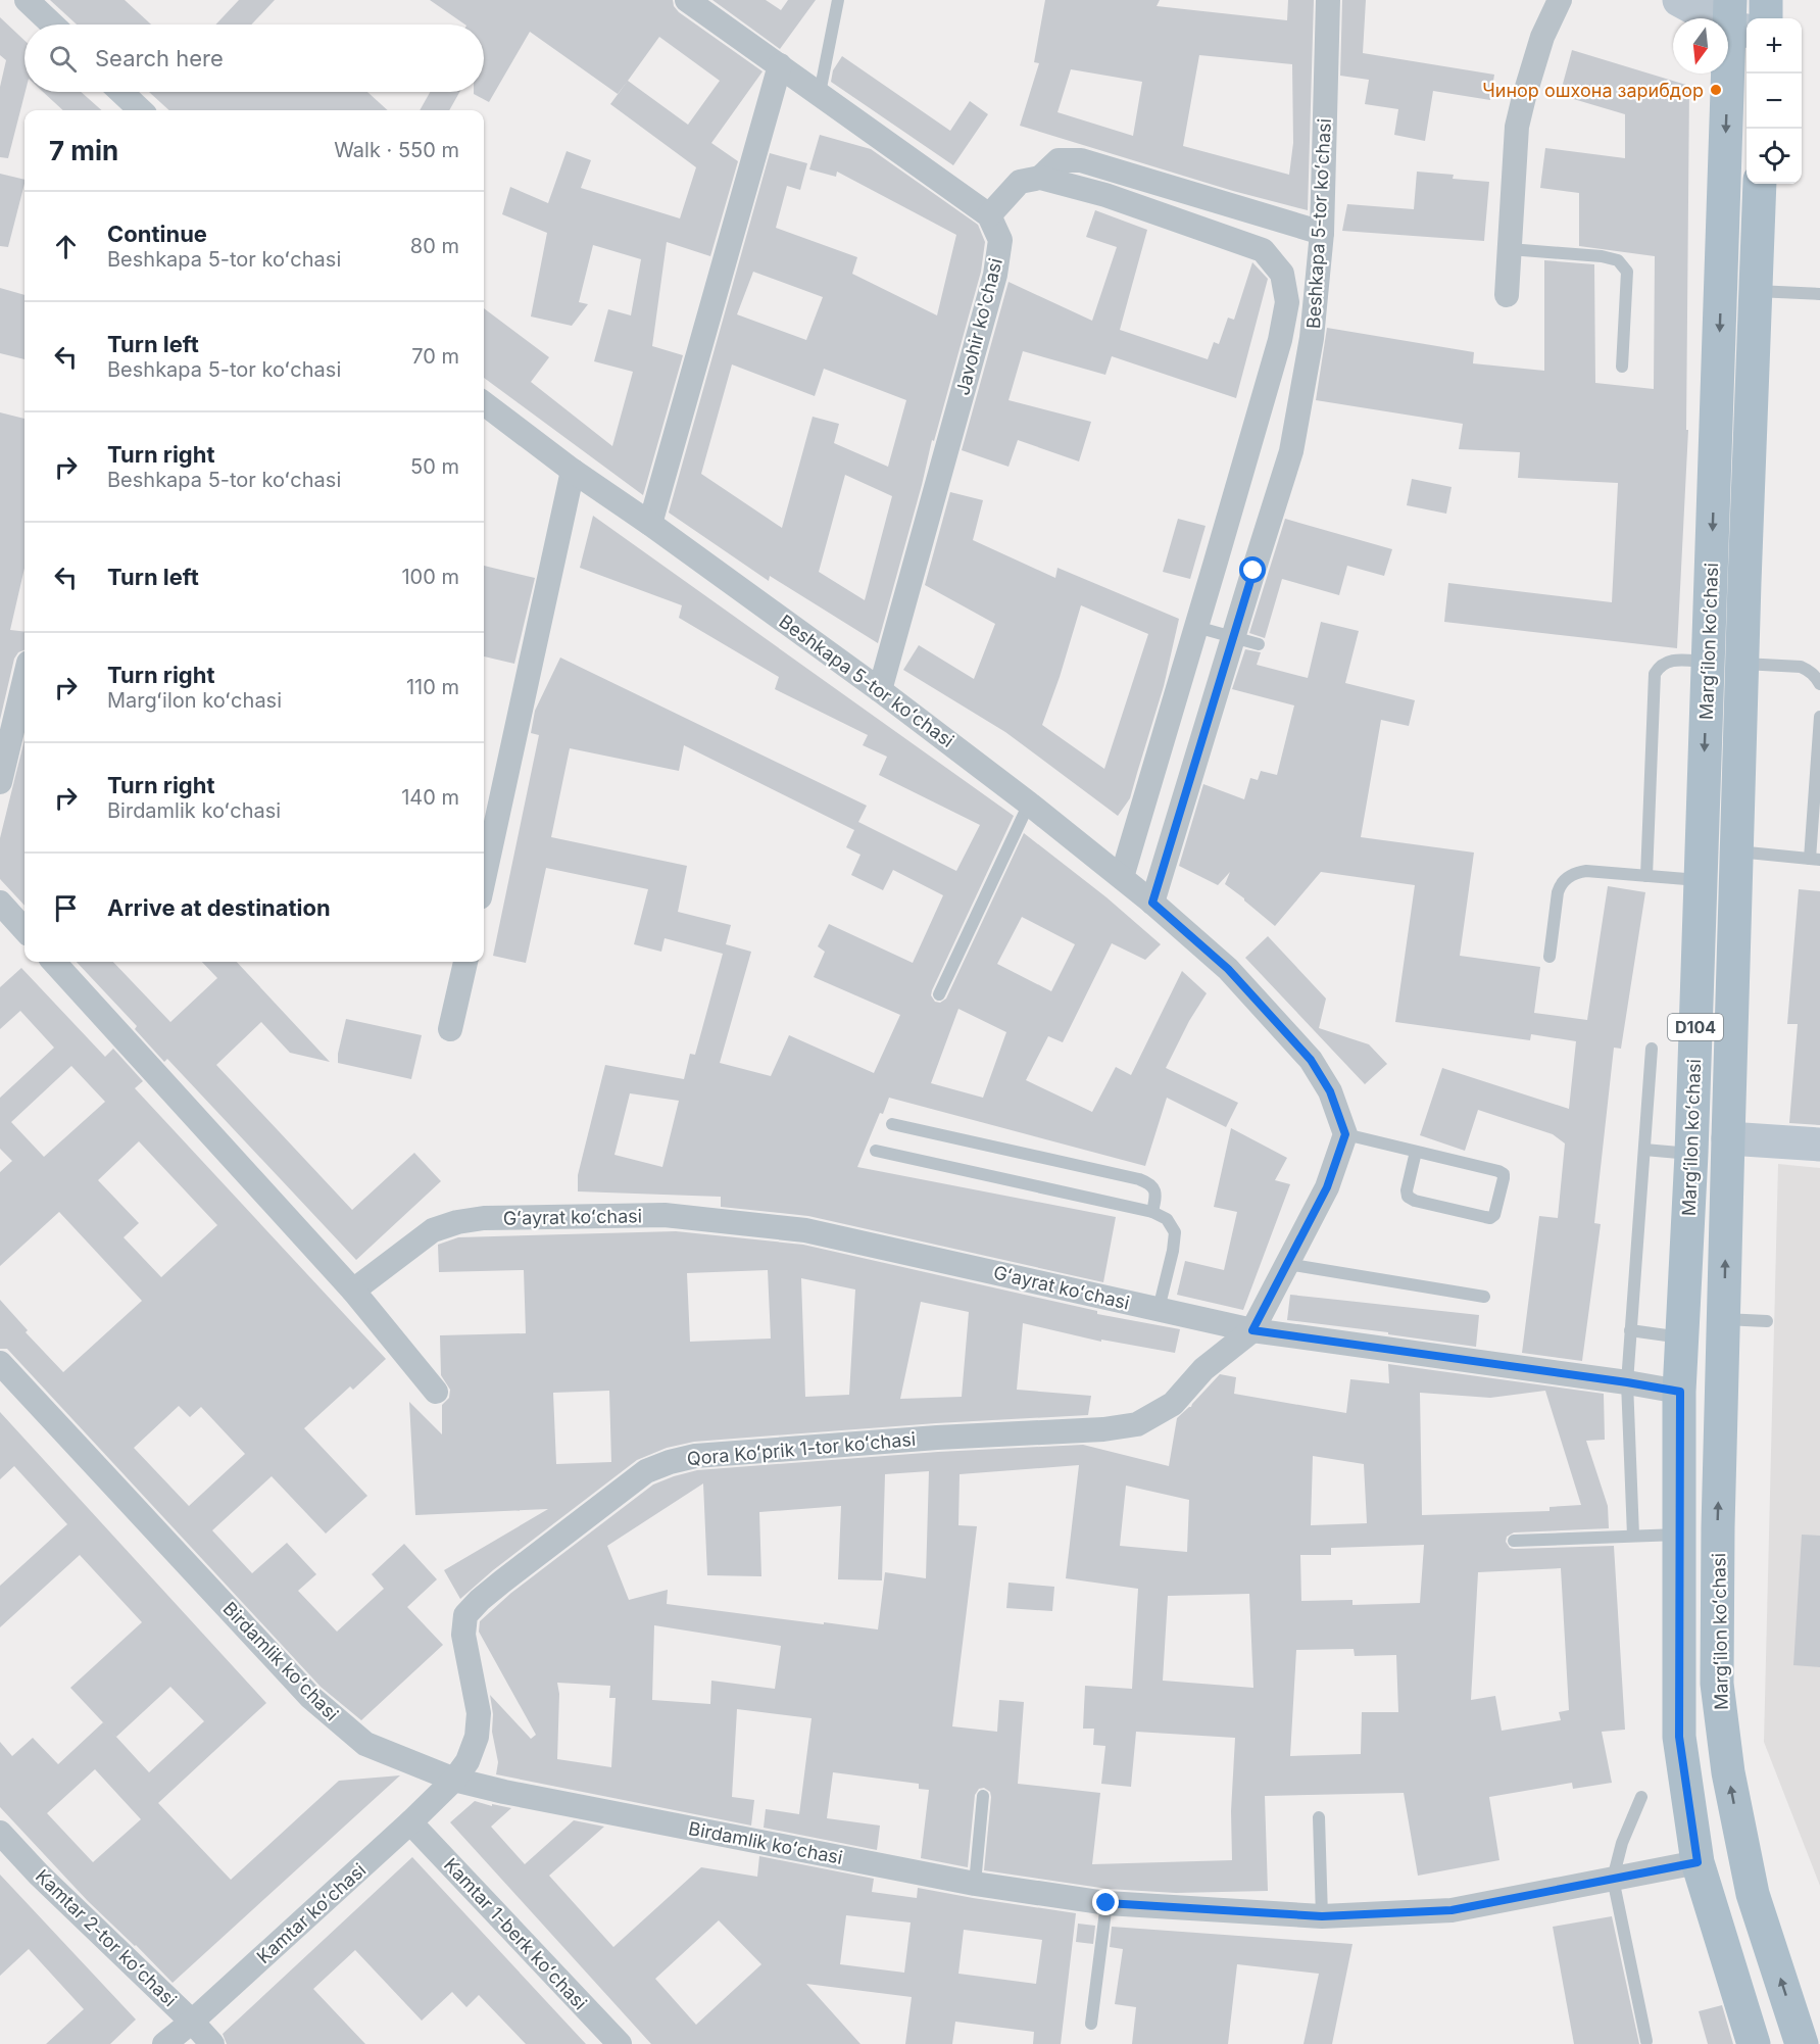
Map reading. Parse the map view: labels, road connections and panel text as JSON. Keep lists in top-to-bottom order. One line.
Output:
{"streets":{"main road":["Margʻilon koʻchasi","D104"],"street":["Beshkapa 5-tor koʻchasi","Javohir ko'chasi","Gʻayrat koʻchasi","Qora Koʻprik 1-tor koʻchasi","Birdamlik koʻchasi","Kamtar koʻchasi","Kamtar 1-berk koʻchasi","Kamtar 2-tor koʻchasi"]},"crossings":[["Beshkapa 5-tor koʻchasi","Javohir ko'chasi"],["Margʻilon koʻchasi","Gʻayrat koʻchasi"],["Margʻilon koʻchasi","Birdamlik koʻchasi"],["Gʻayrat koʻchasi","Qora Koʻprik 1-tor koʻchasi"],["Qora Koʻprik 1-tor koʻchasi","Birdamlik koʻchasi"],["Qora Koʻprik 1-tor koʻchasi","Kamtar koʻchasi"],["Birdamlik koʻchasi","Kamtar koʻchasi"],["Kamtar koʻchasi","Kamtar 1-berk koʻchasi"],["Kamtar koʻchasi","Kamtar 2-tor koʻchasi"]],"places":["Чинор ошхона зарибдор"],"north":"bottom","page":{"map_buttons":["+","−"],"search":"Search here","heading":["7 min","Walk · 550 m"],"list":[["Continue","Beshkapa 5-tor koʻchasi","80 m"],["Turn left","Beshkapa 5-tor koʻchasi","70 m"],["Turn right","Beshkapa 5-tor koʻchasi","50 m"],["Turn left","100 m"],["Turn right","Margʻilon koʻchasi","110 m"],["Turn right","Birdamlik koʻchasi","140 m"],"Arrive at destination"]}}
